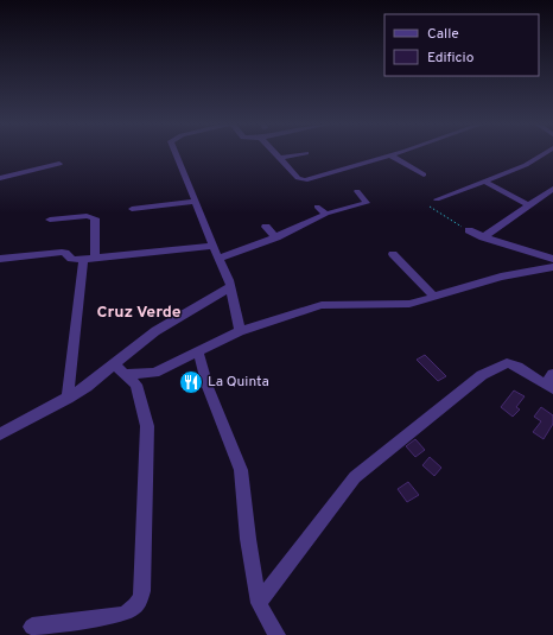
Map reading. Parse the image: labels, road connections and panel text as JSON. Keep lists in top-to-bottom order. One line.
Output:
{"districts":["Cruz Verde"],"places":{"restaurant":["La Quinta"]},"legend":["Calle","Edificio"]}
